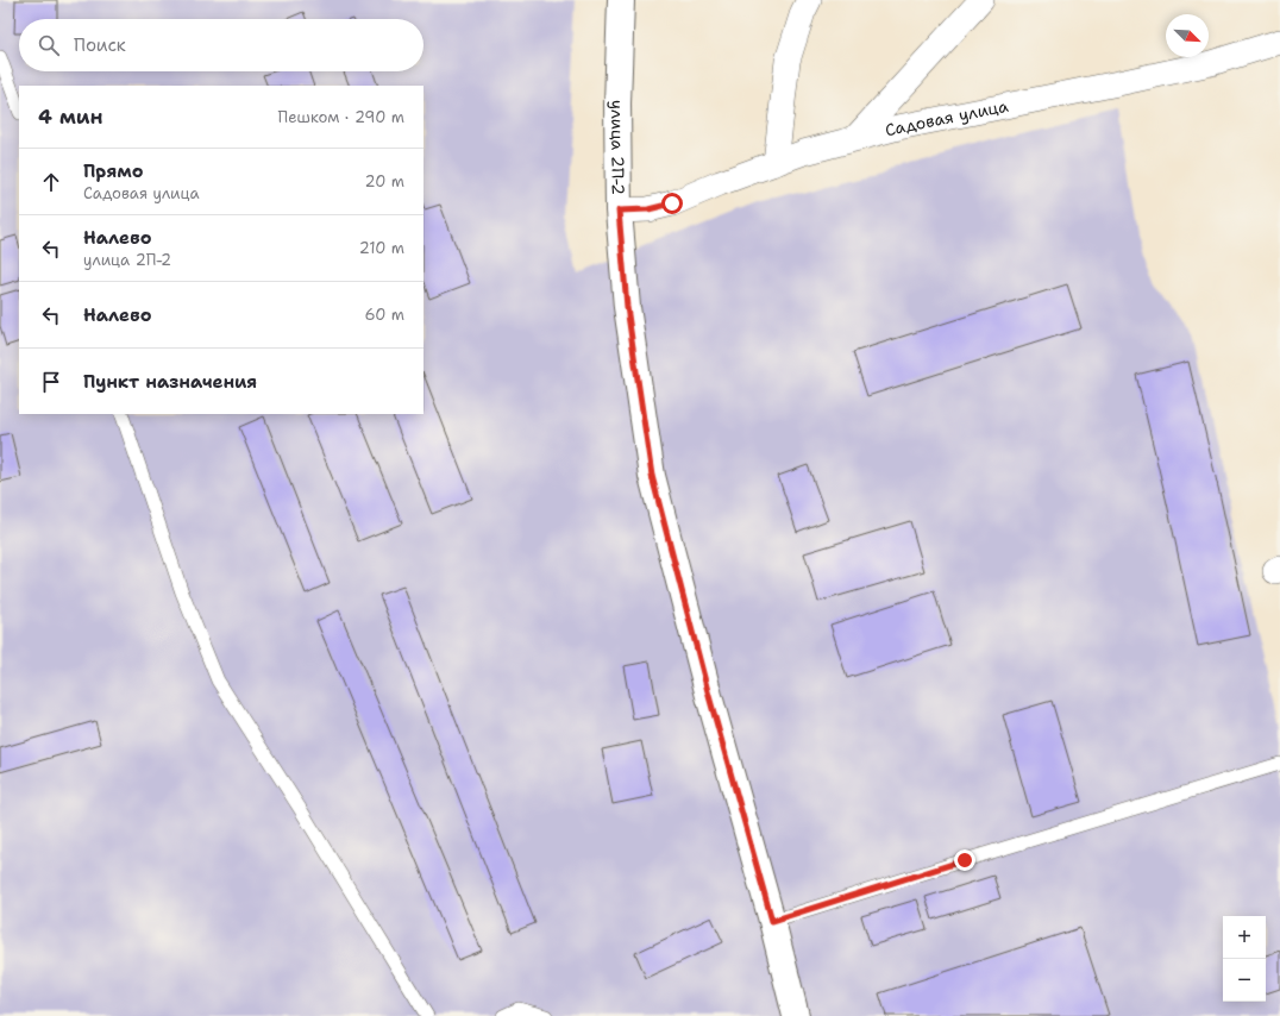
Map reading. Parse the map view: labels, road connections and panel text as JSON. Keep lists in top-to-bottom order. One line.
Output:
{"streets":{"main road":["улица 2П-2"],"street":["Садовая улица"]},"crossings":[["Садовая улица","улица 2П-2"]],"north":"bottom right","page":{"search":"Поиск","heading":["4 мин","Пешком · 290 m"],"list":[["Прямо","Садовая улица","20 m"],["Налево","улица 2П-2","210 m"],["Налево","60 m"],"Пункт назначения"],"map_buttons":["+","−"]}}
